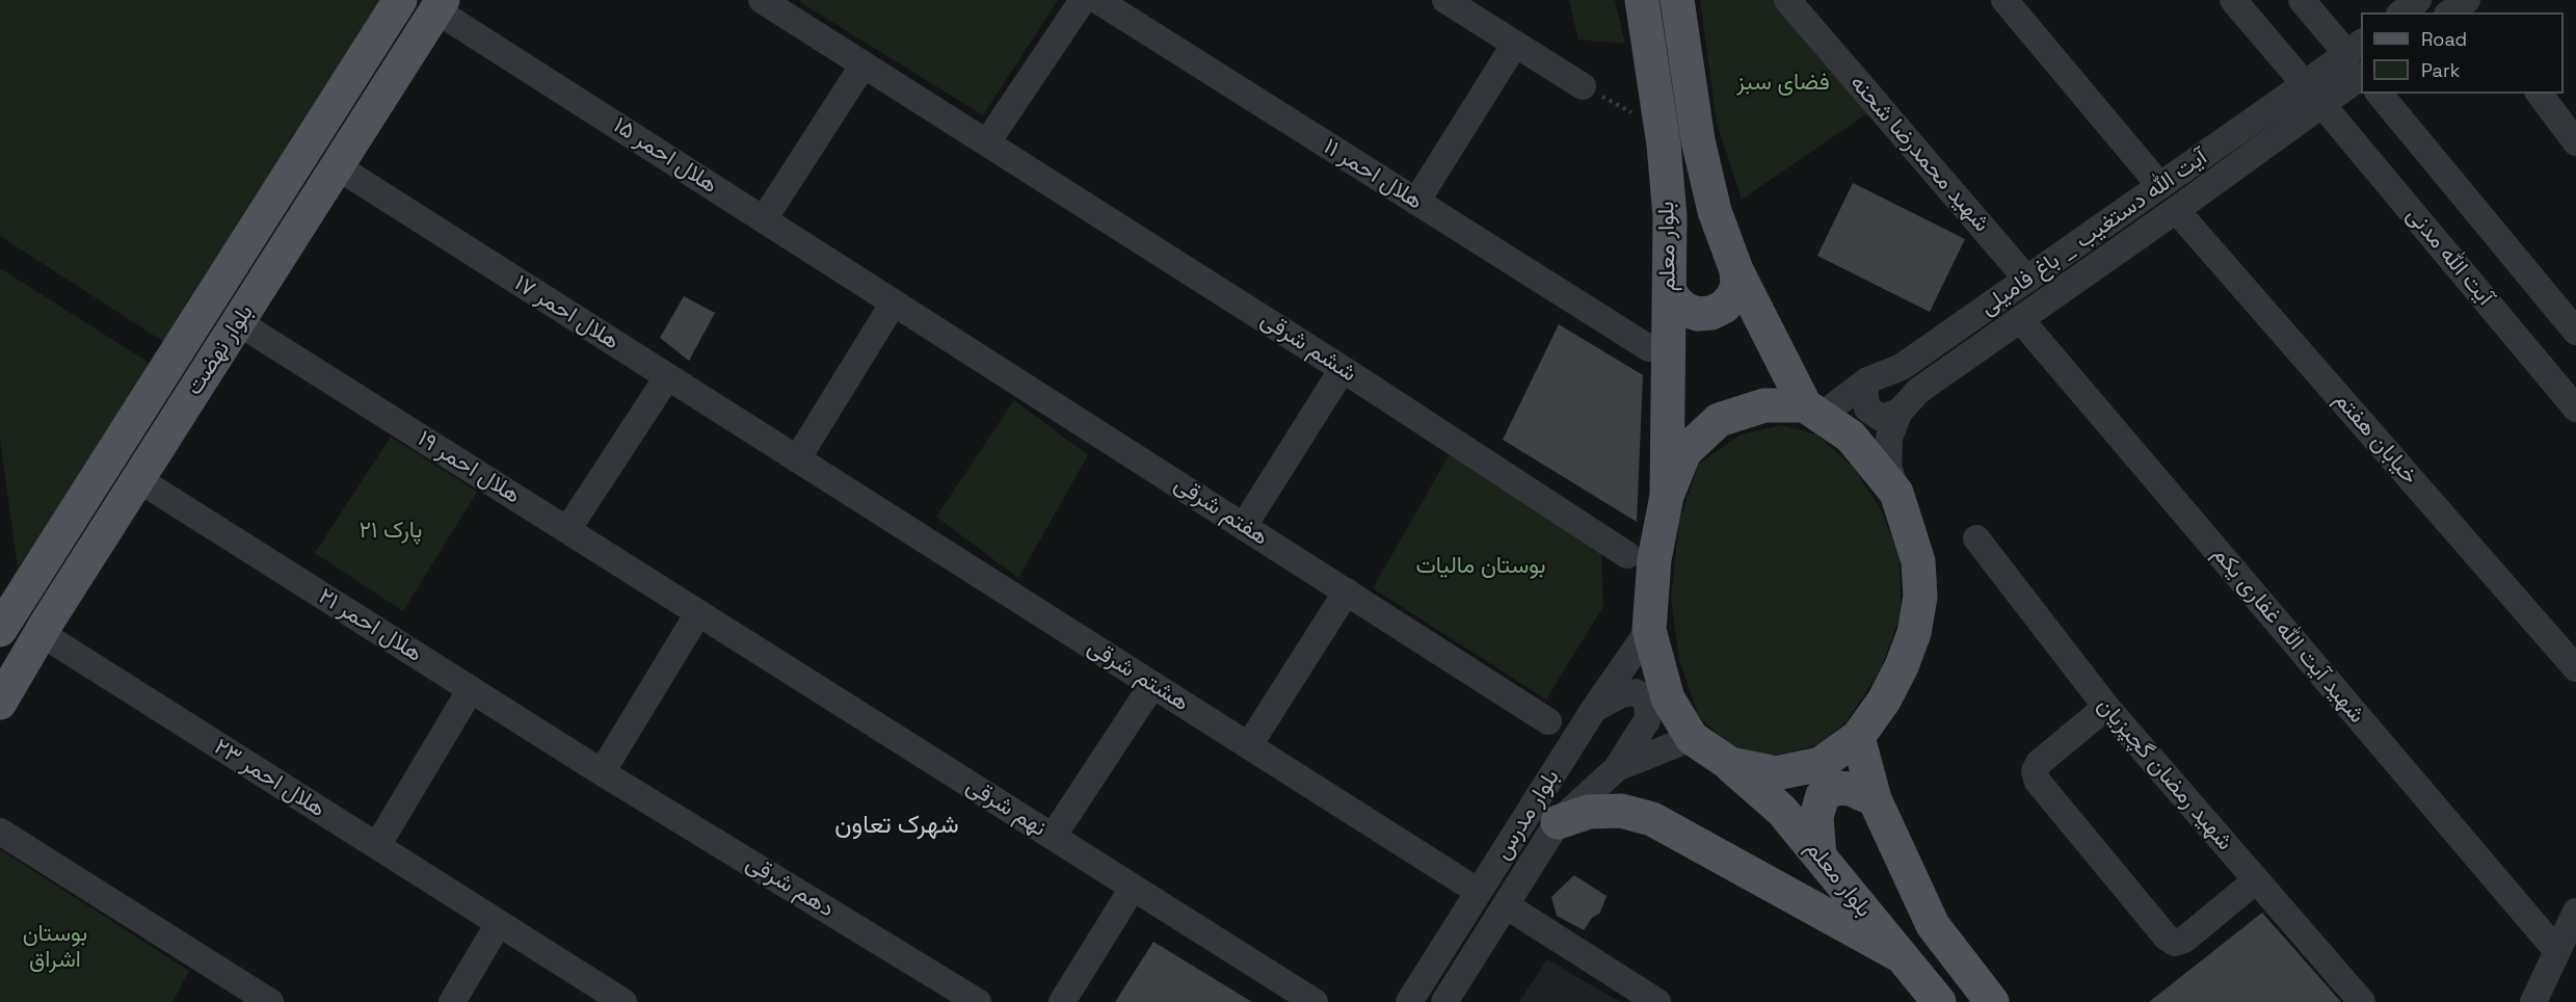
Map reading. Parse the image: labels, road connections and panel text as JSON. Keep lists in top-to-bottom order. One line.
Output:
{"streets":{"main road":["بلوار معلم","بلوار نهضت"],"street":["شهید محمدرضا شحنه","هلال احمر ۱۵","هلال احمر ۱۱","آیت الله دستغیب _ باغ فامیلی","آیت الله مدنی","هلال احمر ۱۷","ششم شرقی","خیابان هفتم","هلال احمر ۱۹","هفتم شرقی","هلال احمر ۲۱","شهید آیت الله غفاری یکم","هشتم شرقی","شهید رمضان گچپزیان","هلال احمر ۲۳","نهم شرقی","بلوار مدرس","دهم شرقی"]},"crossings":[["شهید محمدرضا شحنه","آیت الله دستغیب _ باغ فامیلی"],["هلال احمر ۱۵","بلوار نهضت"],["هلال احمر ۱۵","هفتم شرقی"],["آیت الله دستغیب _ باغ فامیلی","بلوار معلم"],["آیت الله دستغیب _ باغ فامیلی","آیت الله مدنی"],["آیت الله دستغیب _ باغ فامیلی","خیابان هفتم"],["آیت الله دستغیب _ باغ فامیلی","شهید آیت الله غفاری یکم"],["هلال احمر ۱۷","بلوار نهضت"],["هلال احمر ۱۷","هشتم شرقی"],["بلوار نهضت","هلال احمر ۱۹"],["بلوار نهضت","هلال احمر ۲۱"],["بلوار نهضت","هلال احمر ۲۳"],["هلال احمر ۱۹","نهم شرقی"],["هلال احمر ۲۱","دهم شرقی"],["هشتم شرقی","بلوار مدرس"]],"districts":["شهرک تعاون"],"parks":["فضای سبز","پارک ۲۱","بوستان مالیات","بوستان اشراق"],"legend":["Road","Park"]}
